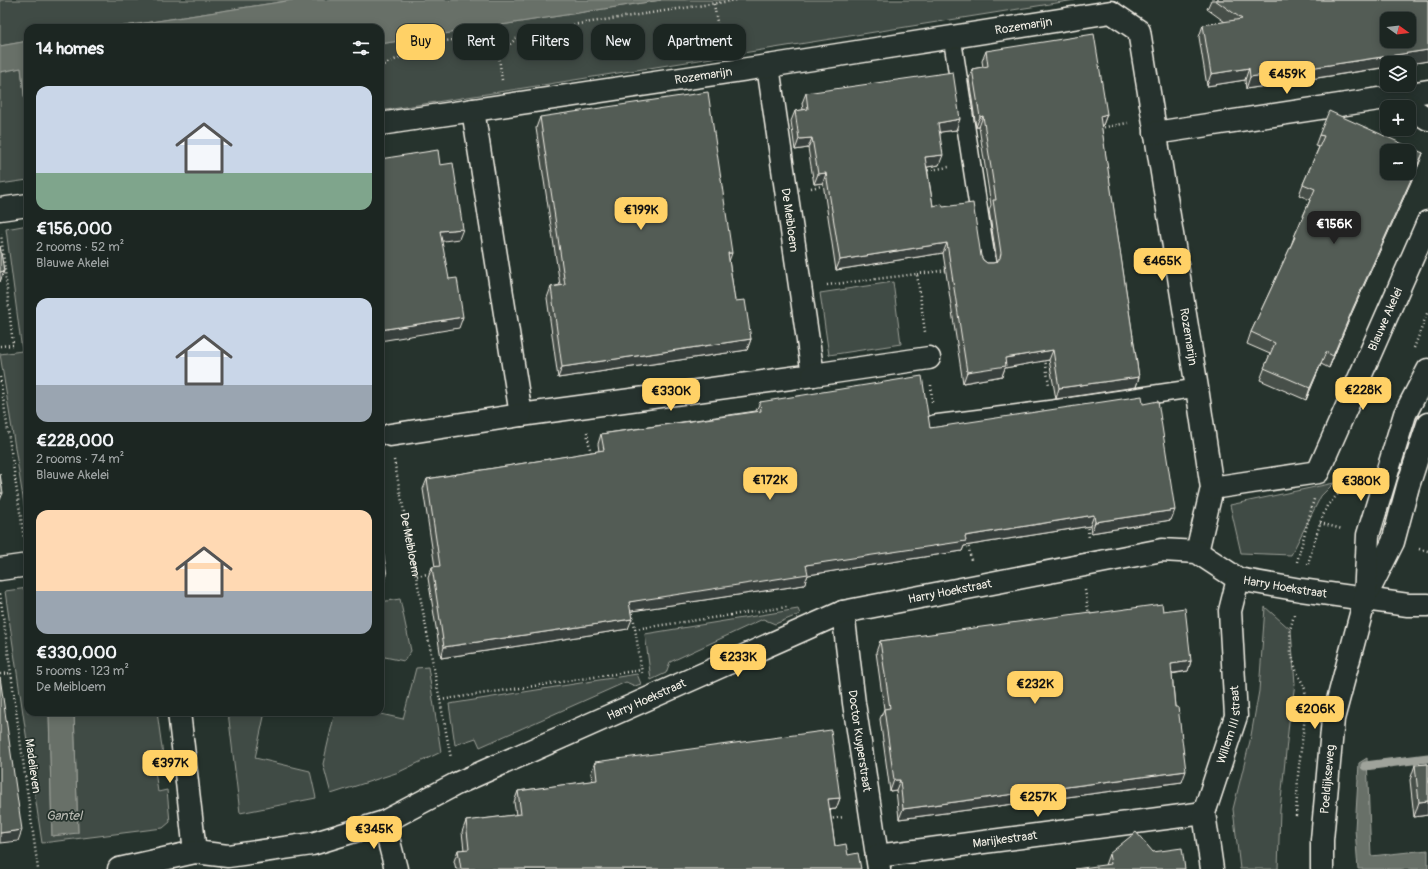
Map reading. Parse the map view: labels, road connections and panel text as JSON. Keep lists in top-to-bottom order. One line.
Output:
{"streets":{"street":["Rozemarijn","De Meibloem","Blauwe Akelei","Harry Hoekstraat","Willem III straat","Doctor Kuyperstraat","Poeldijkseweg","Marijkestraat"],"path":["Madelieven"]},"crossings":[["Rozemarijn","De Meibloem"],["Rozemarijn","Harry Hoekstraat"],["De Meibloem","Harry Hoekstraat"],["Harry Hoekstraat","Willem III straat"],["Harry Hoekstraat","Doctor Kuyperstraat"],["Harry Hoekstraat","Poeldijkseweg"],["Willem III straat","Marijkestraat"],["Doctor Kuyperstraat","Marijkestraat"]],"water":["Gantel"],"north":"right","page":{"map_buttons":["+","−"],"chip":["Buy","Rent","Filters","New","Apartment"],"heading":"14 homes","price":["€459K","€199K","€156K","€465K","€228K","€330K","€172K","€380K","€233K","€232K","€206K","€397K","€257K","€345K"],"list":[{"name":"€156,000","note":"2 rooms · 52 m² · Blauwe Akelei"},{"name":"€228,000","note":"2 rooms · 74 m² · Blauwe Akelei"},{"name":"€330,000","note":"5 rooms · 123 m² · De Meibloem"}]}}
